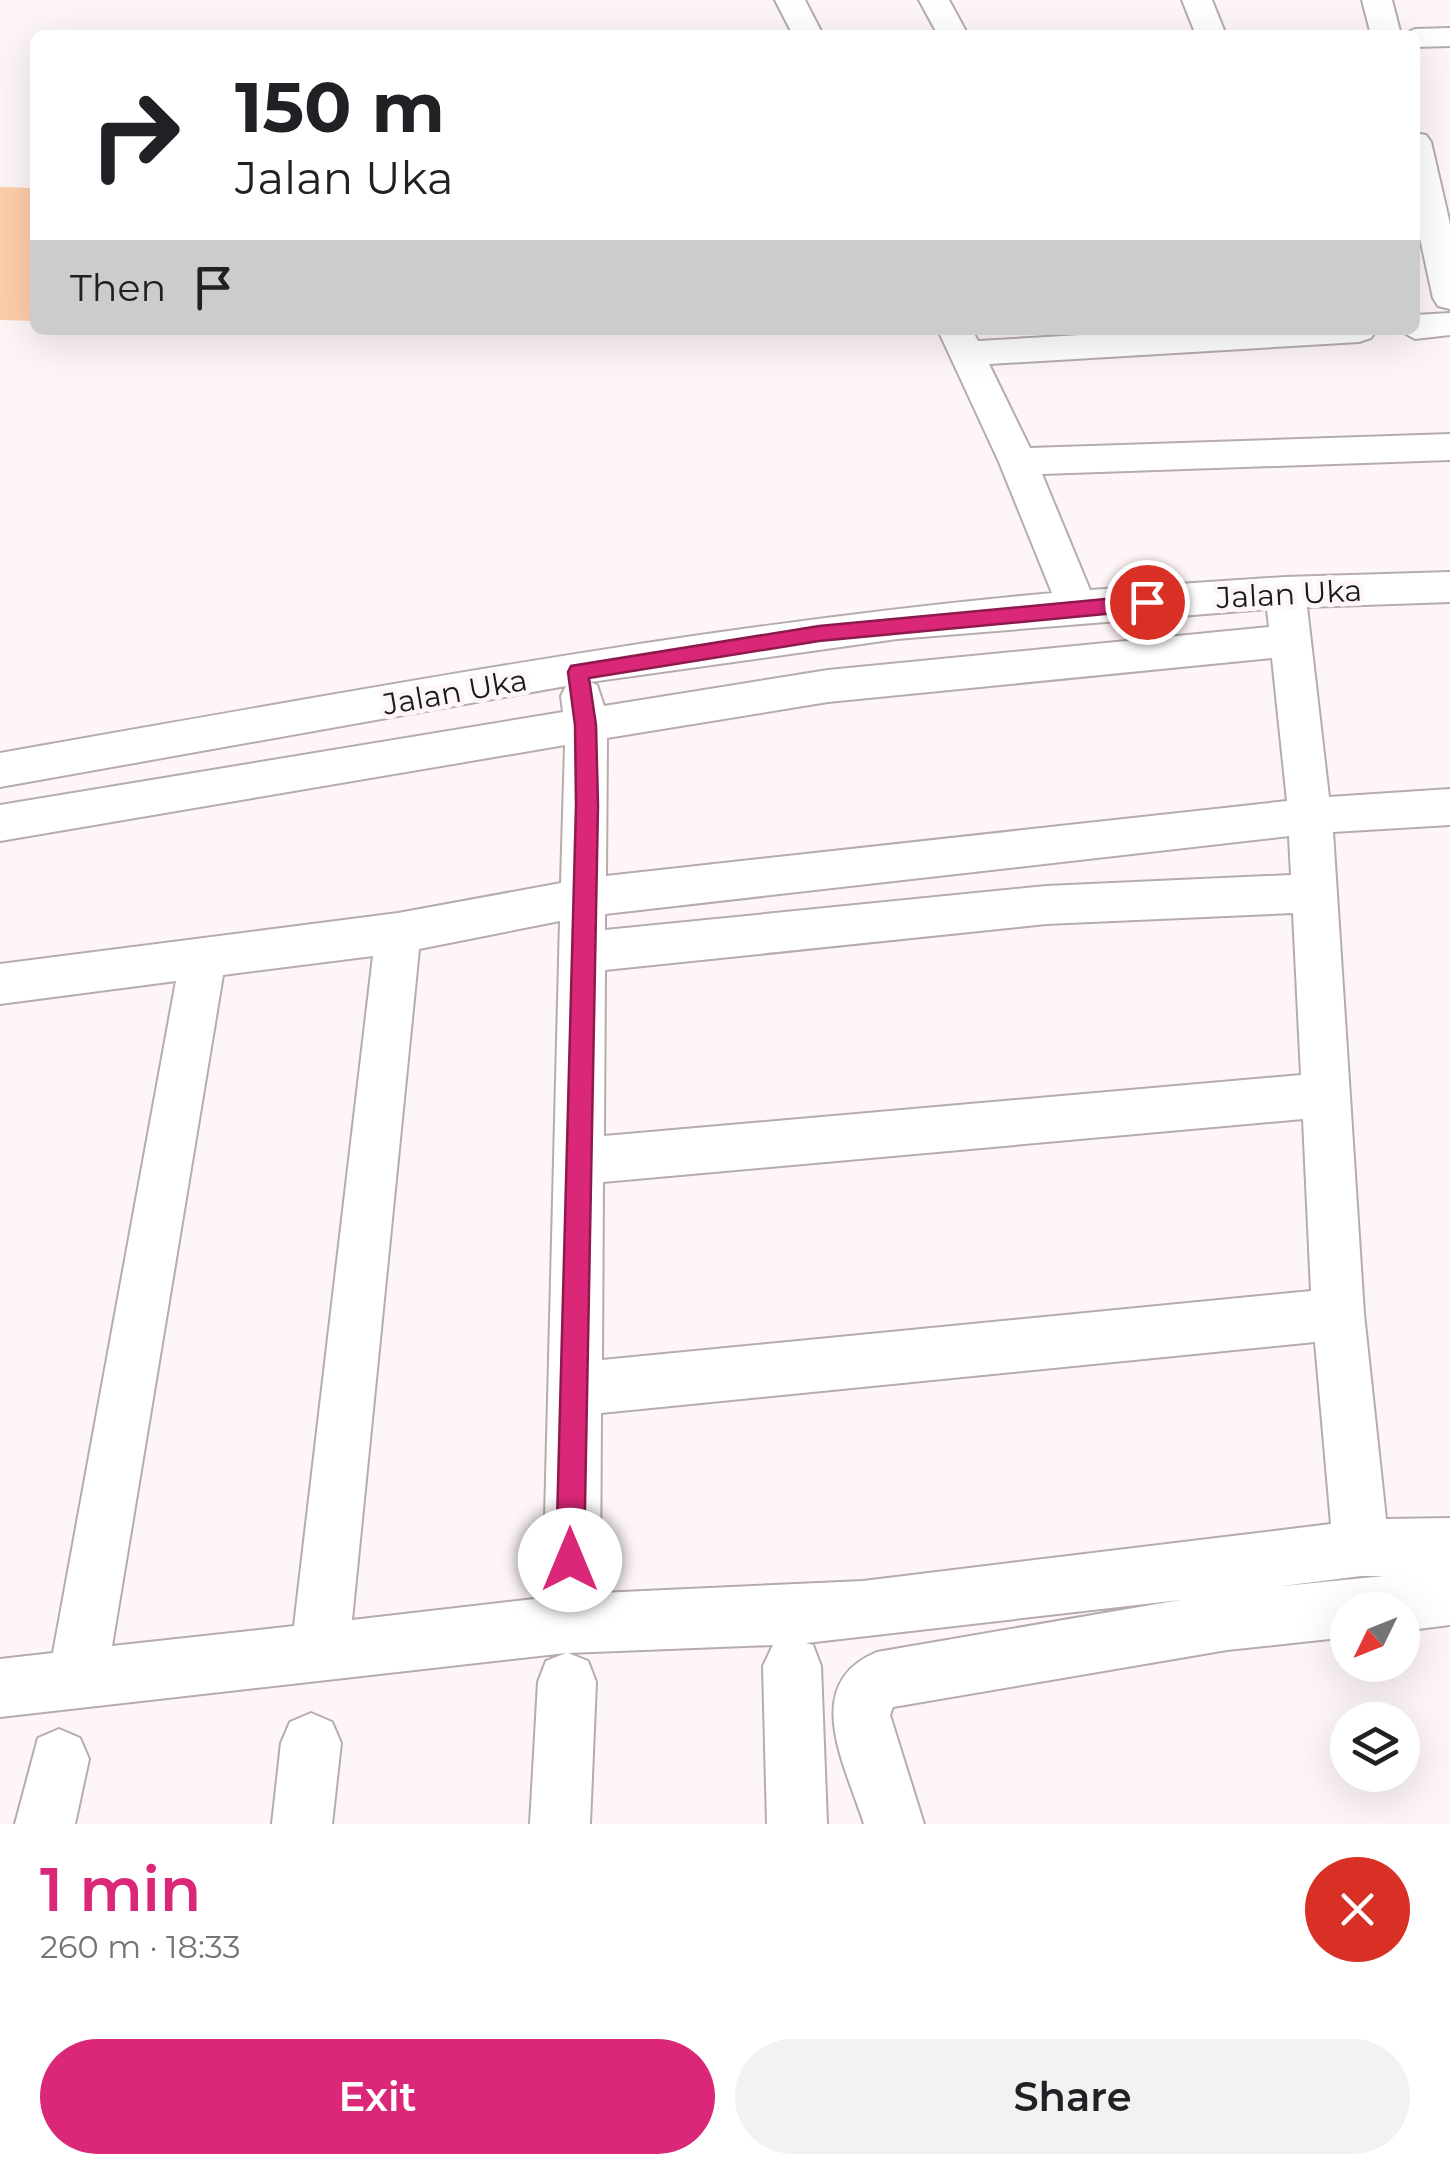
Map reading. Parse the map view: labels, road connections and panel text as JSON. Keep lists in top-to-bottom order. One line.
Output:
{"streets":{"street":["Jalan Uka"]},"north":"bottom left","page":{"turn":["150 m","Jalan Uka"],"then":"Then","heading":["1 min","260 m · 18:33"],"buttons":["Exit","Share"]}}
